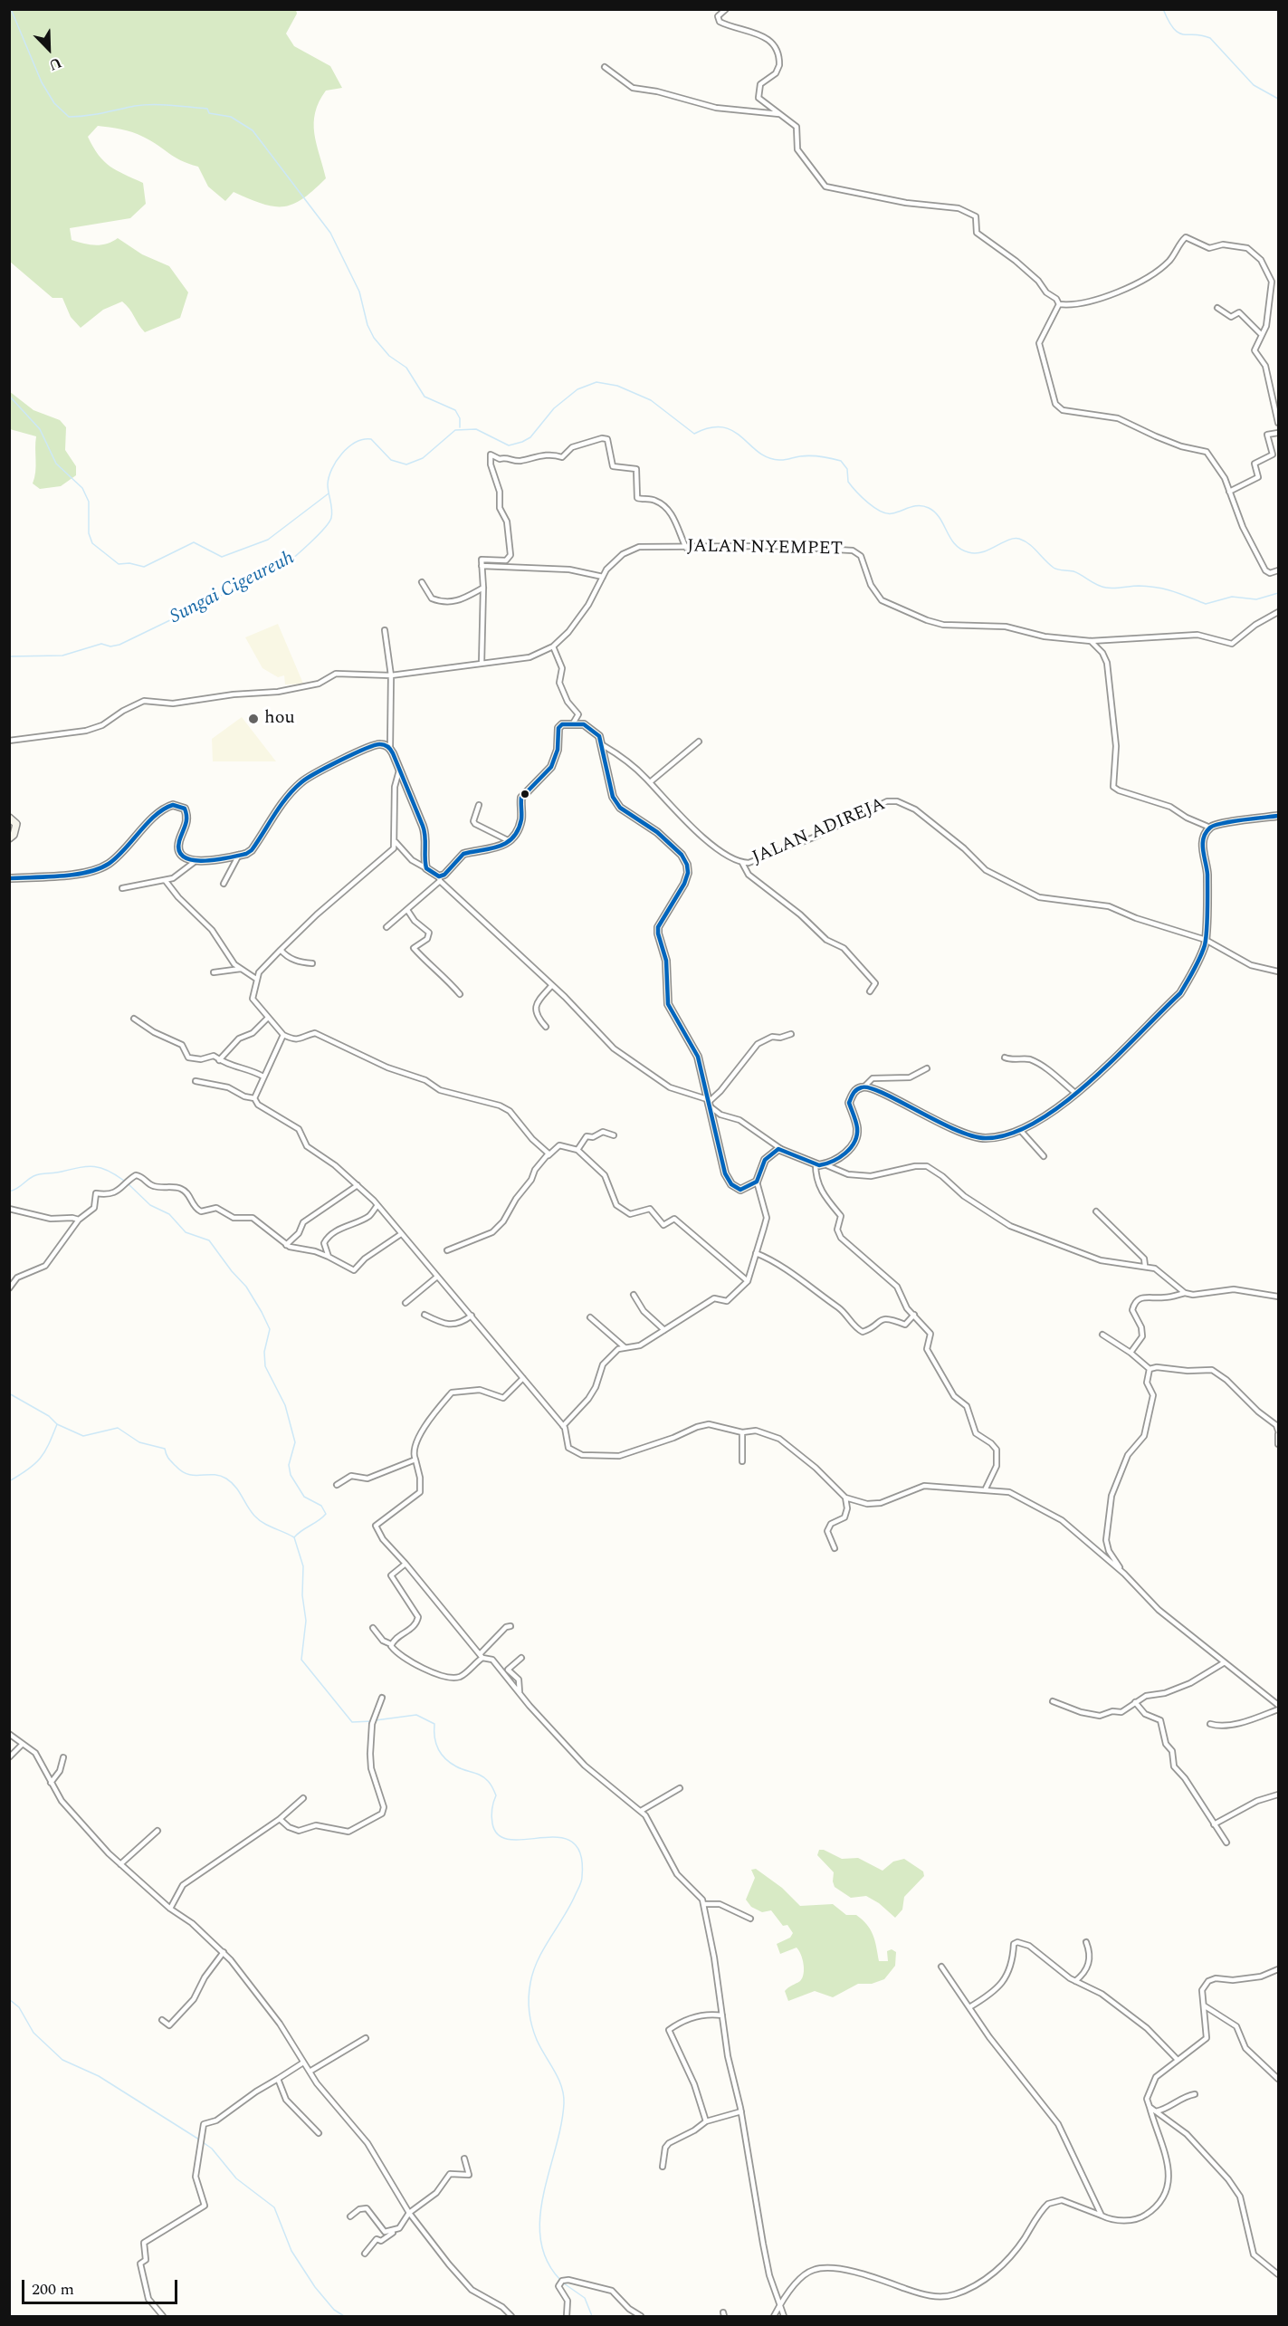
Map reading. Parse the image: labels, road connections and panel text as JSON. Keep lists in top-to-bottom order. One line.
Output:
{"streets":{"street":["JALAN NYEMPET","JALAN ADIREJA"]},"water":["Sungai Cigeureuh"],"places":["hou"],"scale_bar":"200 m","north":"bottom right"}
